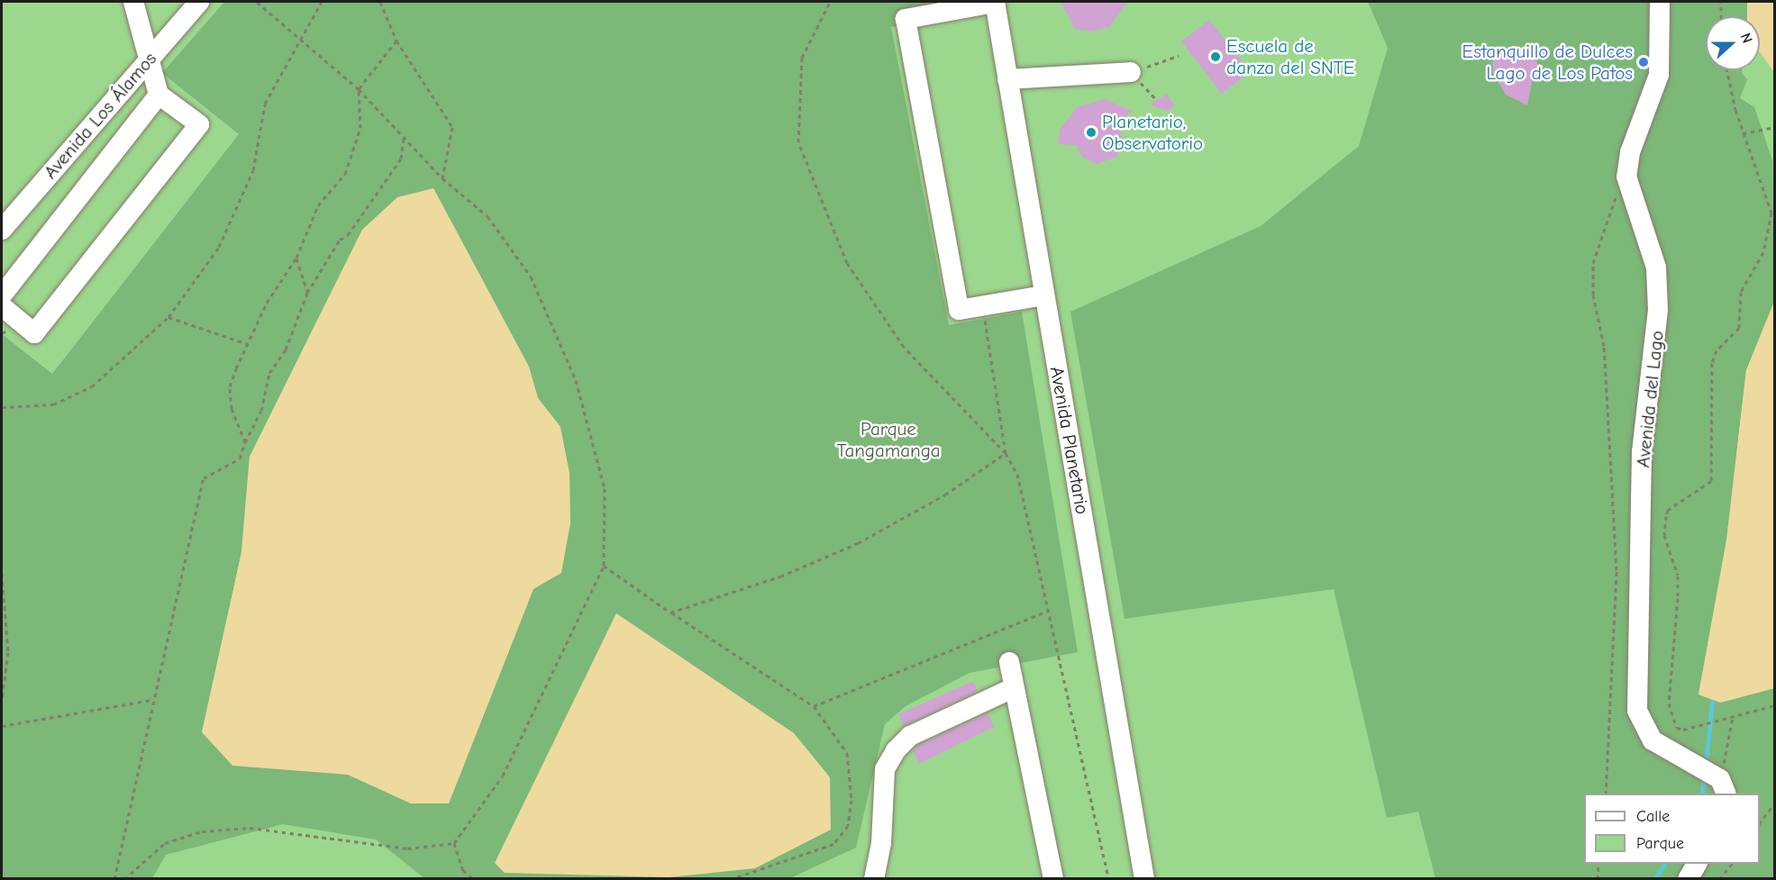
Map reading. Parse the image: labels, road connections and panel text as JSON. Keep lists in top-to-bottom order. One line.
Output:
{"streets":{"street":["Avenida Los Álamos","Avenida del Lago","Avenida Planetario"]},"parks":["Parque Tangamanga"],"places":["Escuela de danza del SNTE","Estanquillo de Dulces Lago de Los Patos","Planetario, Observatorio"],"legend":["Calle","Parque"],"north":"right"}
